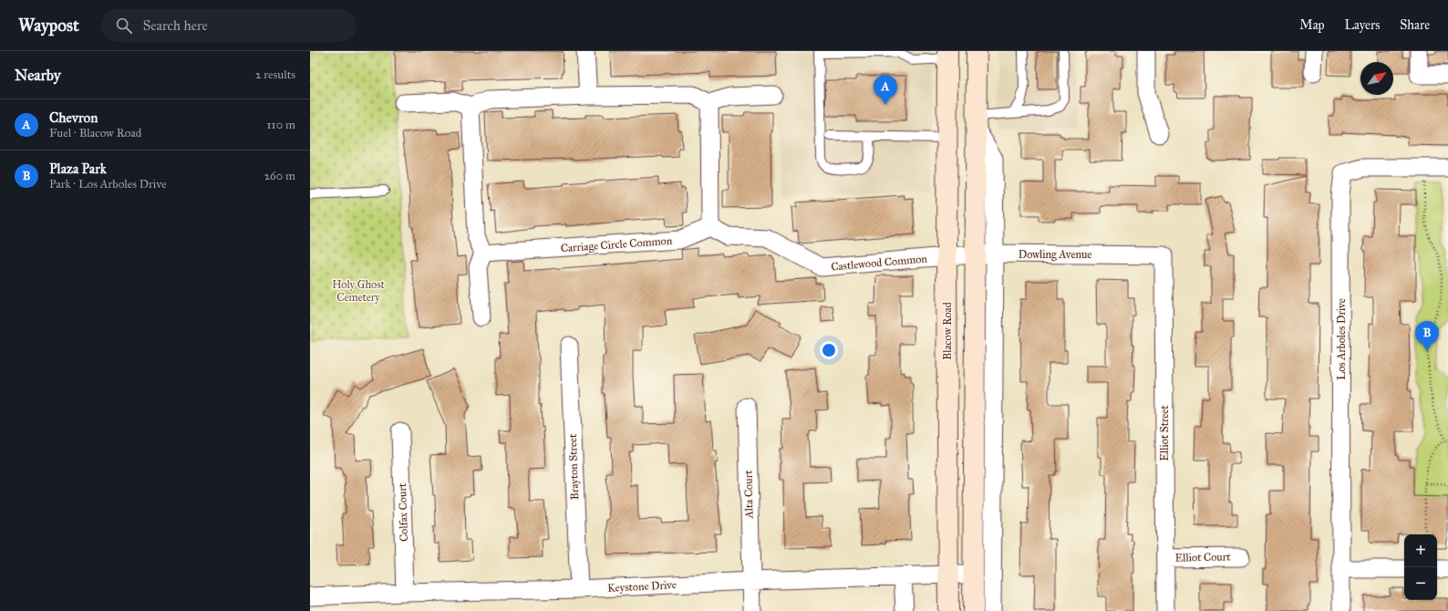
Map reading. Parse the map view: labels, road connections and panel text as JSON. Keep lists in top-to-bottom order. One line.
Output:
{"streets":{"main road":["Blacow Road"],"street":["Carriage Circle Common","Dowling Avenue","Castlewood Common","Los Arboles Drive","Elliot Street","Brayton Street","Alta Court","Colfax Court","Elliot Court","Keystone Drive"]},"crossings":[["Carriage Circle Common","Castlewood Common"],["Dowling Avenue","Castlewood Common"],["Dowling Avenue","Blacow Road"],["Dowling Avenue","Elliot Street"],["Castlewood Common","Blacow Road"],["Blacow Road","Keystone Drive"],["Elliot Street","Elliot Court"],["Brayton Street","Keystone Drive"],["Alta Court","Keystone Drive"],["Colfax Court","Keystone Drive"]],"parks":["Holy Ghost Cemetery"],"north":"top right","page":{"header":"Waypost","search":"Search here","nav":["Map","Layers","Share"],"heading":["Nearby","2 results"],"pins":["A","B"],"list":[{"mark":"A","name":"Chevron","note":"Fuel · Blacow Road","value":"110 m"},{"mark":"B","name":"Plaza Park","note":"Park · Los Arboles Drive","value":"260 m"}],"map_buttons":["+","−"]}}
